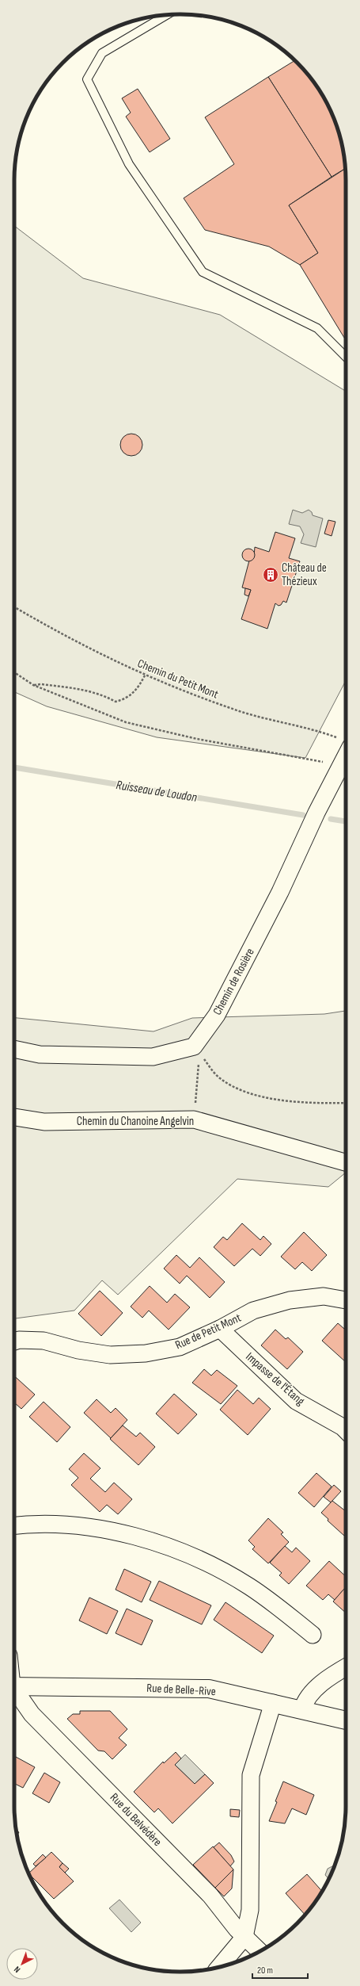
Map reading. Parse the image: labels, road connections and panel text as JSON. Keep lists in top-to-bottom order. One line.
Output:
{"streets":{"street":["Chemin de Rosière","Chemin du Chanoine Angelvin","Rue de Petit Mont","Impasse de l'Étang","Rue de Belle-Rive","Rue du Belvédère"],"path":["Chemin du Petit Mont"]},"crossings":[["Chemin du Petit Mont","Chemin de Rosière"],["Rue de Petit Mont","Impasse de l'Étang"]],"water":["Ruisseau de Loudon"],"places":{"building":["Château de Thézieux"]},"scale_bar":"20 m","north":"bottom left"}
